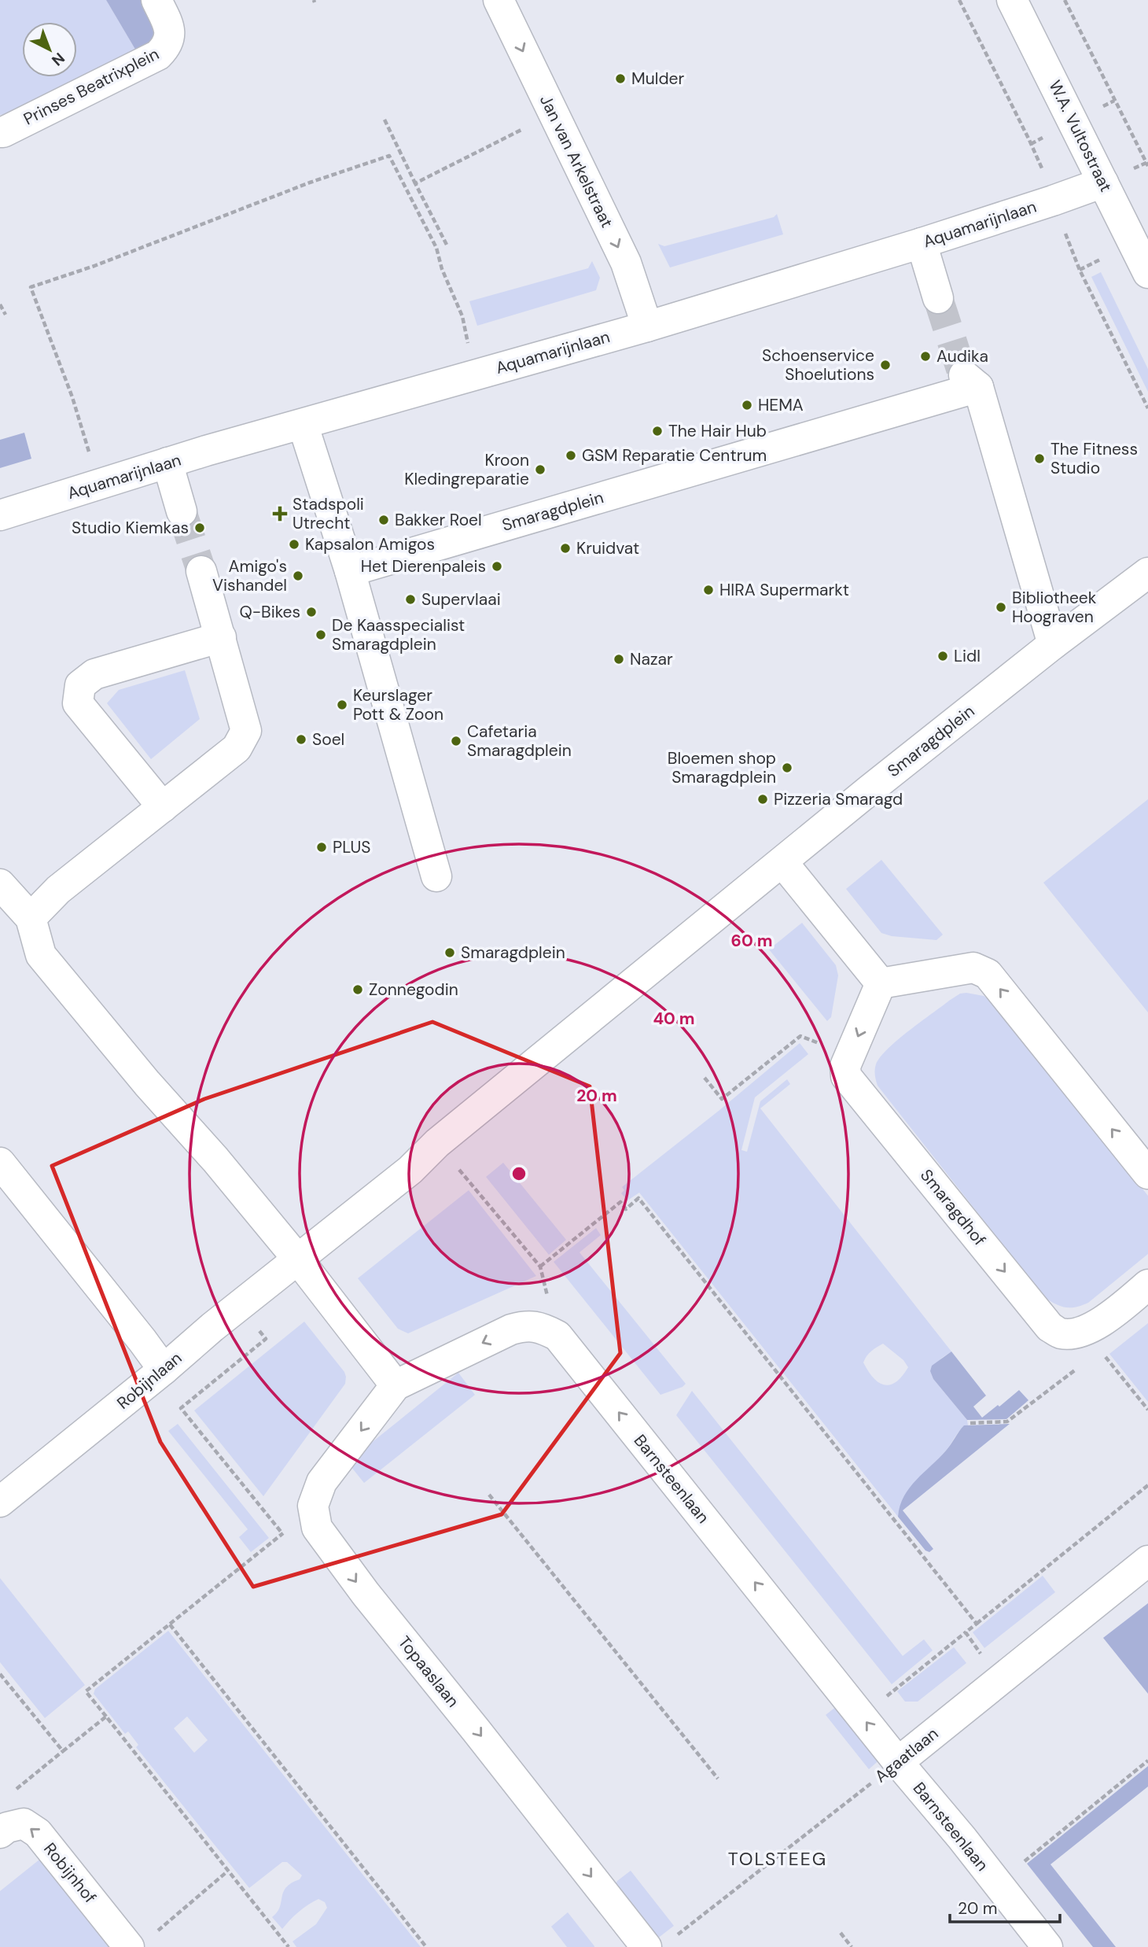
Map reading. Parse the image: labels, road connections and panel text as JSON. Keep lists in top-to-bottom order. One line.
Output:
{"streets":{"street":["Prinses Beatrixplein","W.A. Vultostraat","Jan van Arkelstraat","Aquamarijnlaan","Smaragdplein","Smaragdhof","Robijnlaan","Barnsteenlaan","Topaaslaan","Agaatlaan","Robijnhof"]},"crossings":[["W.A. Vultostraat","Aquamarijnlaan"],["Jan van Arkelstraat","Aquamarijnlaan"],["Smaragdplein","Robijnlaan"],["Barnsteenlaan","Agaatlaan"]],"one_way":["Jan van Arkelstraat","Smaragdhof","Barnsteenlaan","Topaaslaan","Robijnhof"],"districts":["TOLSTEEG"],"places":{"other":["Mulder","Audika","Schoenservice Shoelutions","HEMA","The Hair Hub","GSM Reparatie Centrum","The Fitness Studio","Kroon Kledingreparatie","Bakker Roel","Studio Kiemkas","Kapsalon Amigos","Kruidvat","Het Dierenpaleis","Amigo's Vishandel","HIRA Supermarkt","Supervlaai","Bibliotheek Hoograven","Q-Bikes","De Kaasspecialist Smaragdplein","Lidl","Nazar","Keurslager Pott & Zoon","Soel","Cafetaria Smaragdplein","Bloemen shop Smaragdplein","Pizzeria Smaragd","PLUS","Smaragdplein","Zonnegodin"],"health":["Stadspoli Utrecht"]},"scale_bar":"20 m","north":"bottom right","rings":["60 m","40 m","20 m"]}
